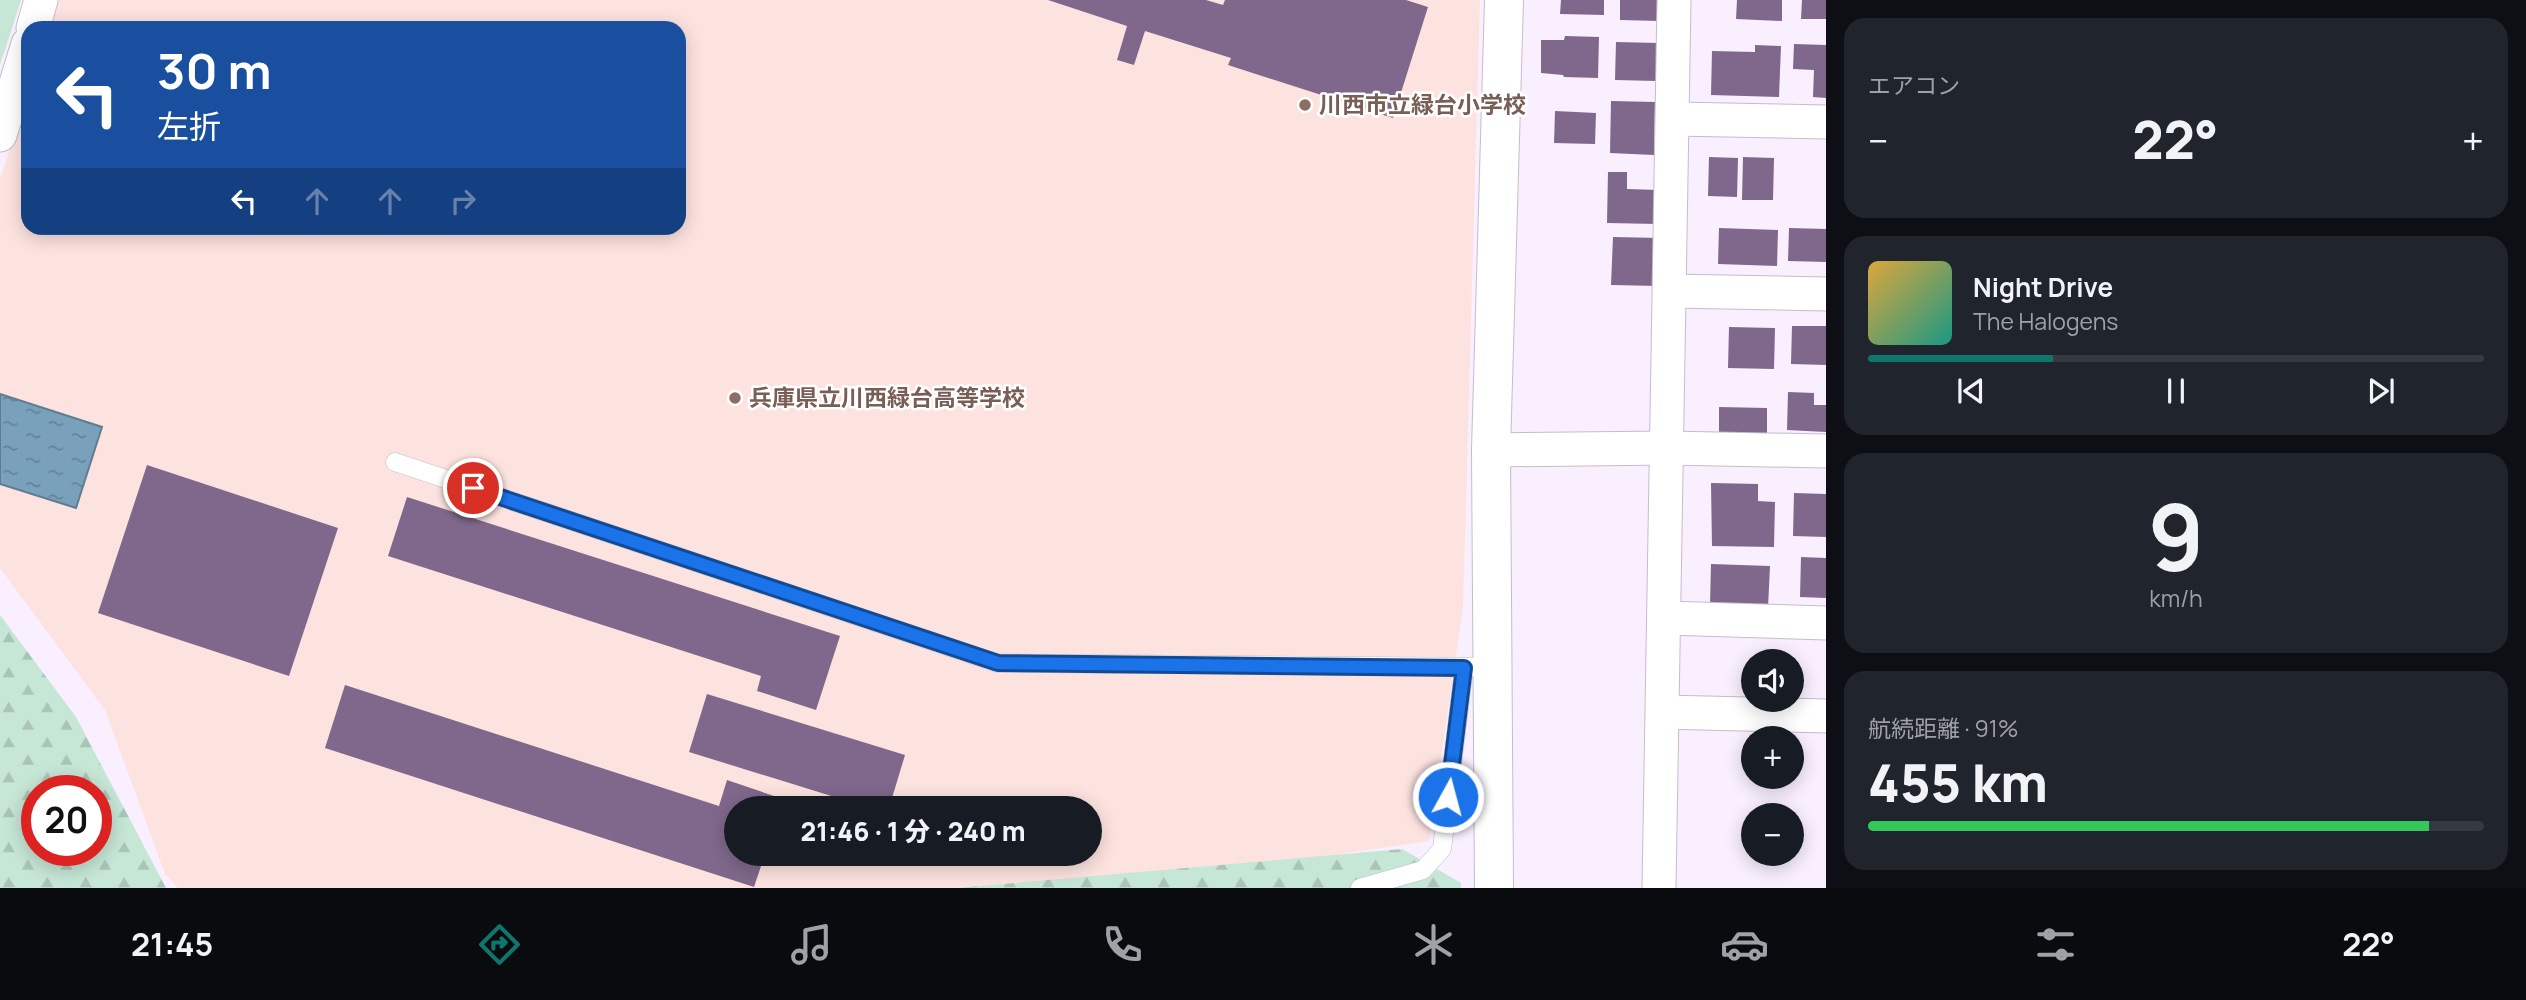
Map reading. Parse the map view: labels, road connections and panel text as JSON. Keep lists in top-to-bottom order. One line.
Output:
{"places":["川西市立緑台小学校","兵庫県立川西緑台高等学校"],"page":{"tile":["エアコン",["9","km/h"],["航続距離 · 91%","455 km"]],"turn":["30 m","左折"],"heat":["−","22°","+"],"song":["Night Drive","The Halogens"],"map_buttons":["+","−"],"limit":"20","trip":"21:46 · 1 分 · 240 m","tabs":["21:45","22°"]}}
